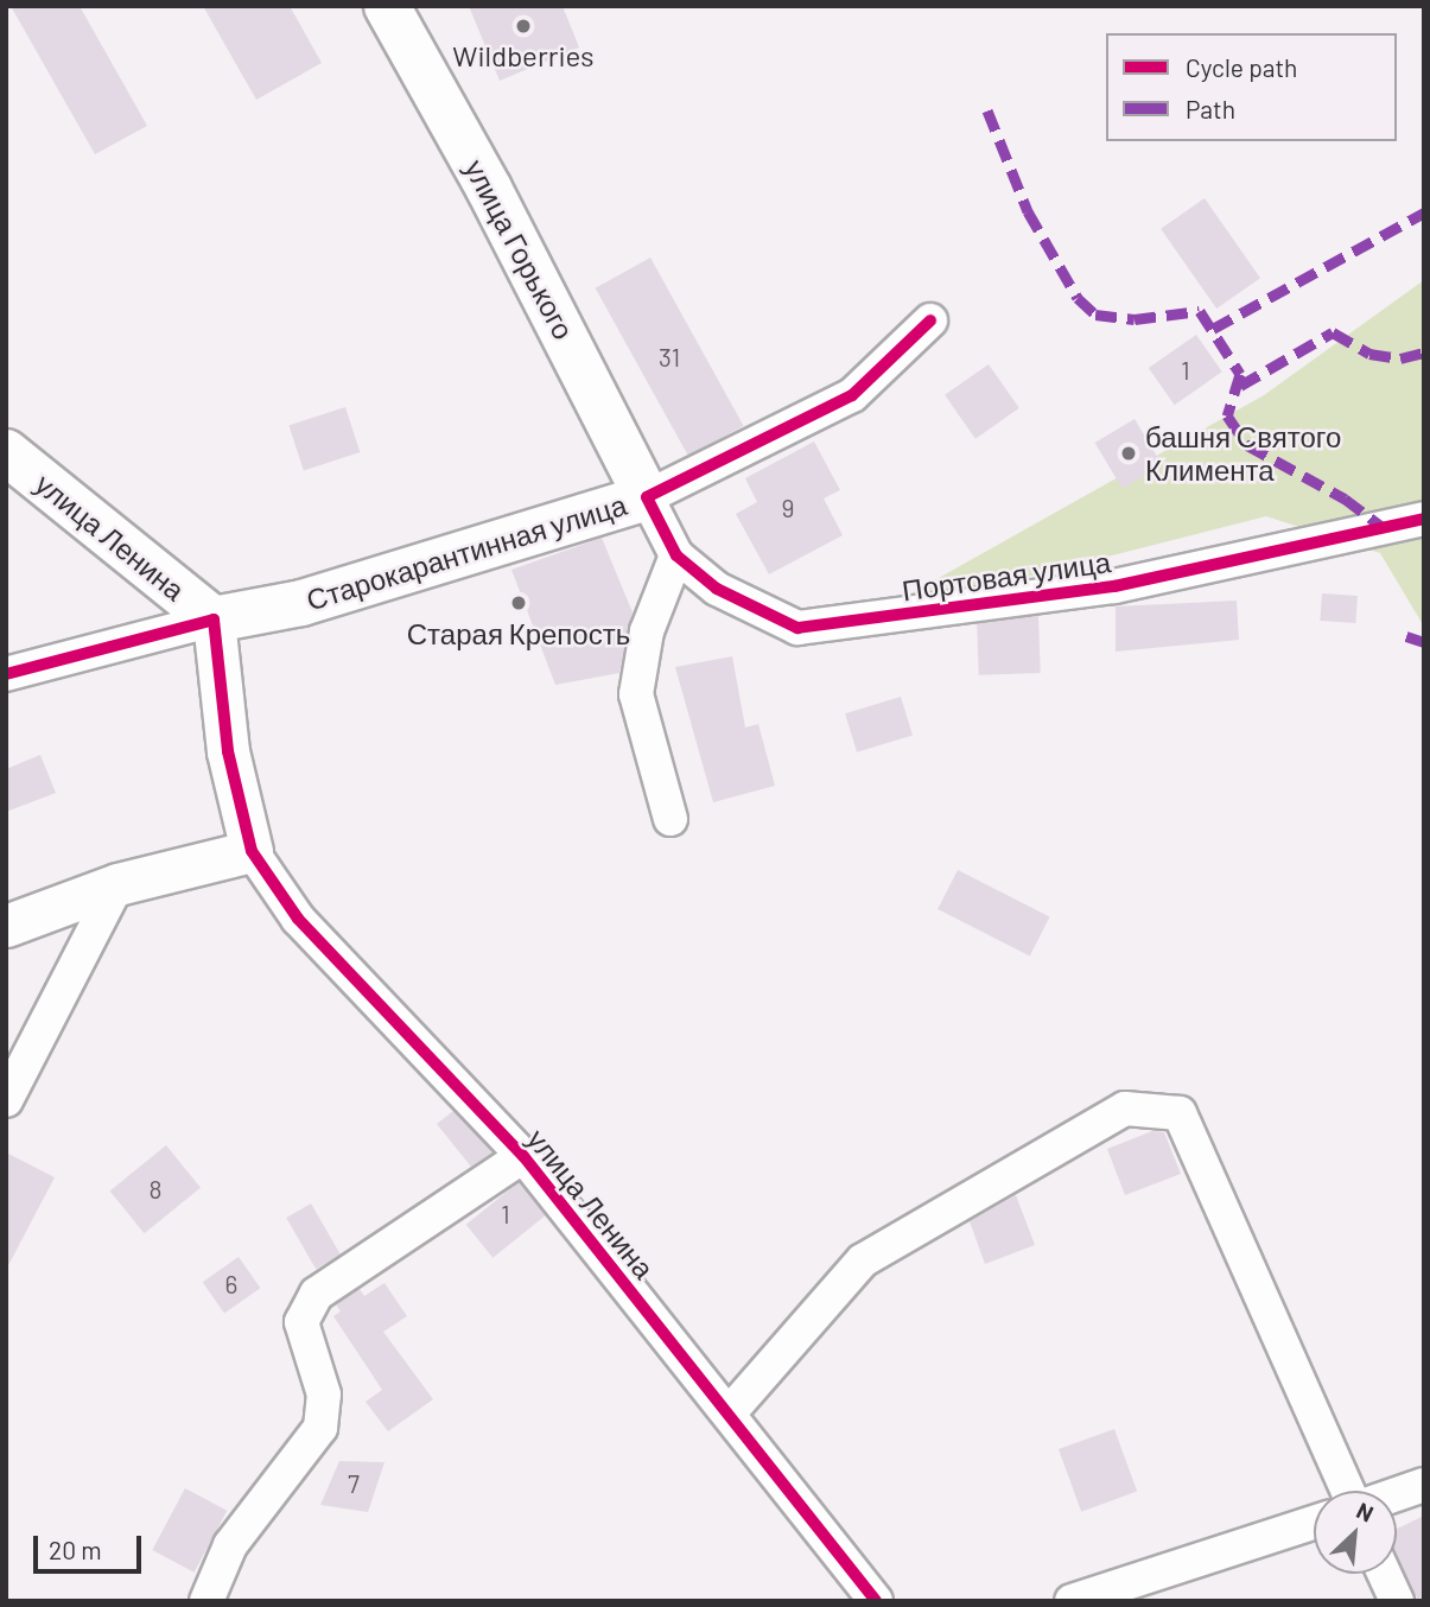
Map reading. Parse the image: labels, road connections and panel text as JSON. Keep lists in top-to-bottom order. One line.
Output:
{"streets":{"main road":["улица Горького","улица Ленина","Старокарантинная улица"],"street":["Портовая улица"]},"crossings":[["улица Горького","Старокарантинная улица"],["улица Горького","Портовая улица"],["улица Ленина","Старокарантинная улица"],["Старокарантинная улица","Портовая улица"]],"places":["Wildberries","башня Святого Климента","Старая Крепость"],"house_numbers":["31","1","9","8","1","6","7"],"legend":["Cycle path","Path"],"scale_bar":"20 m","north":"top right"}
